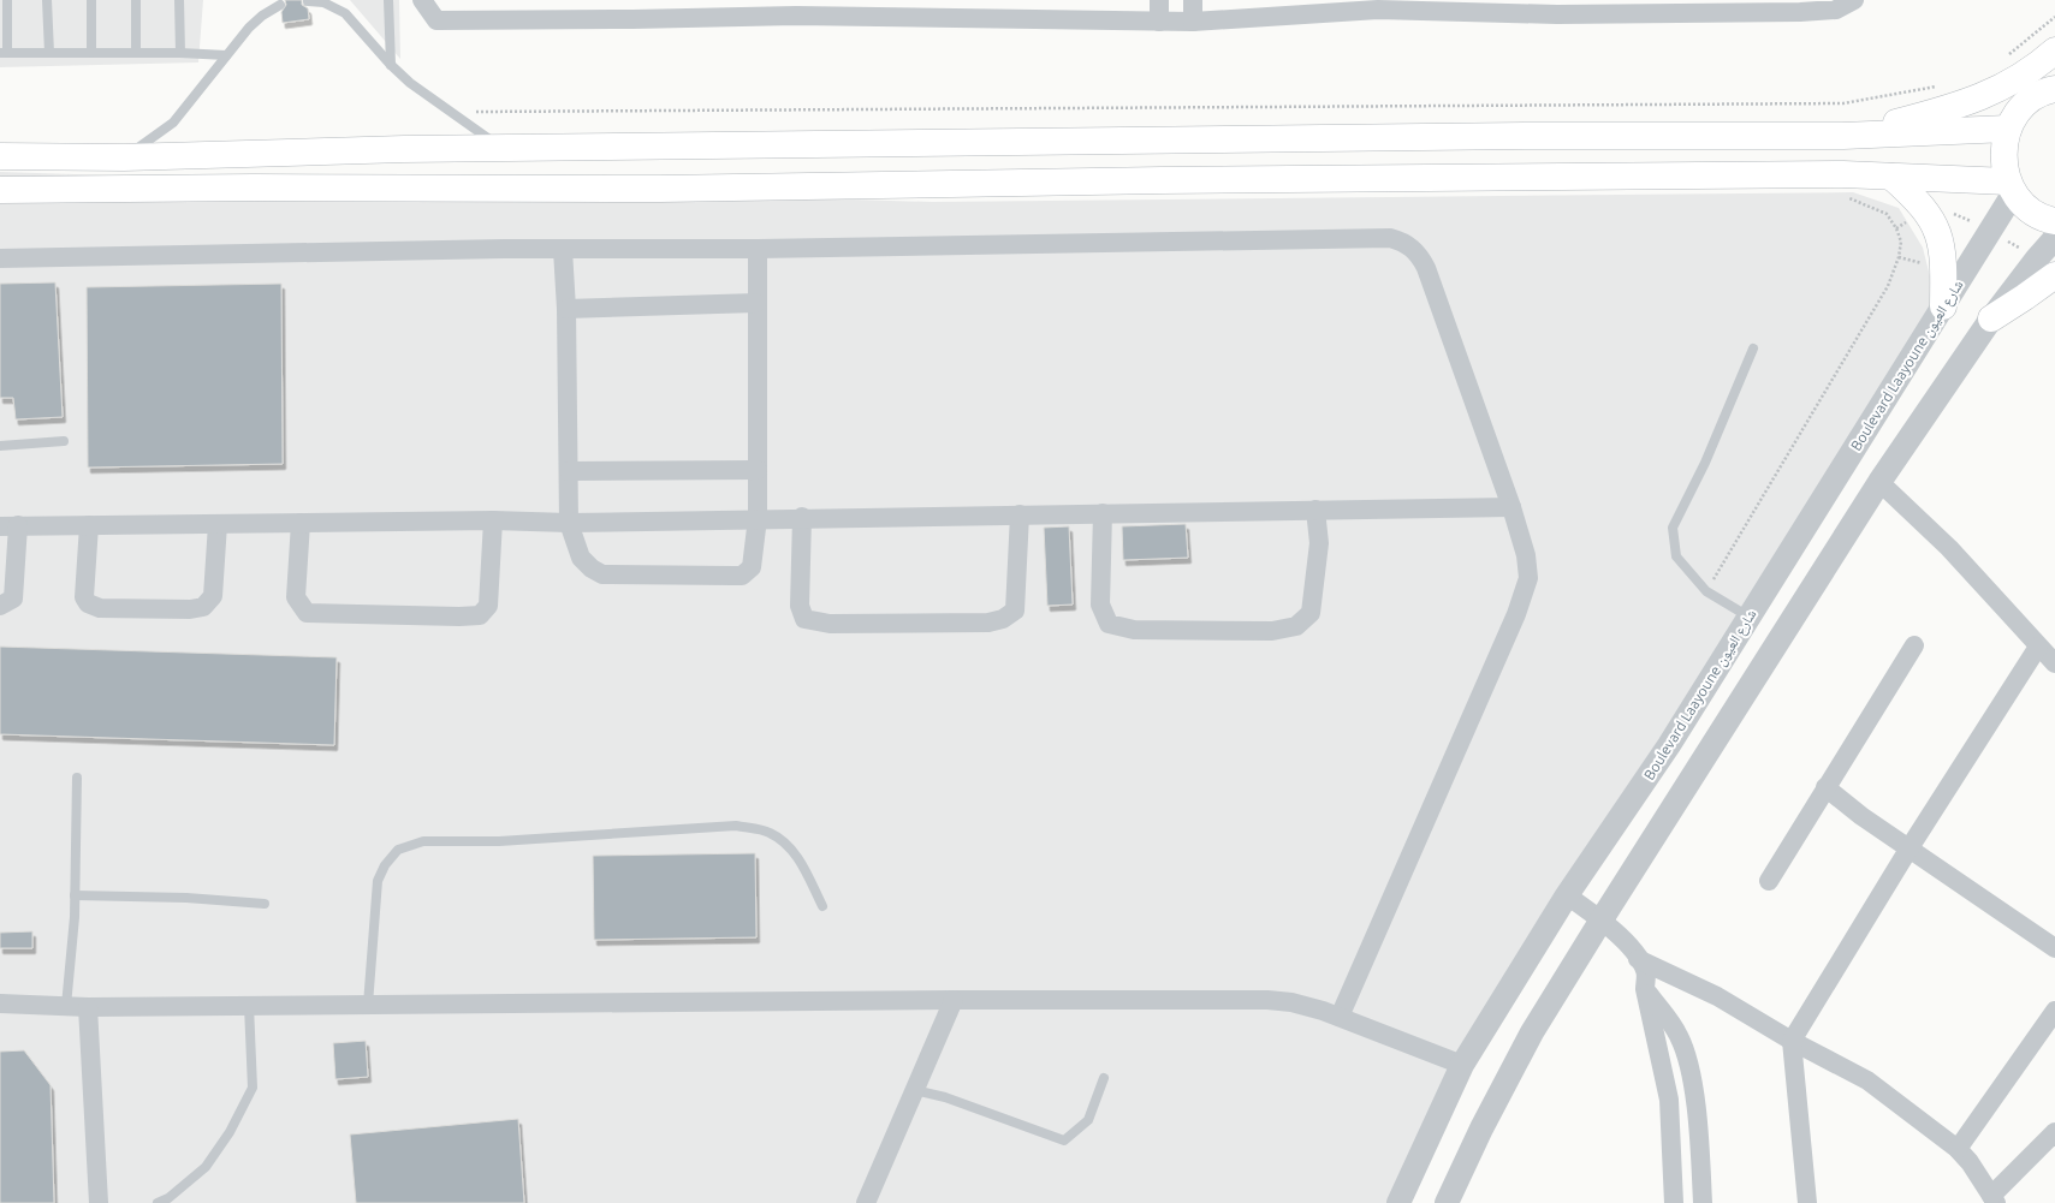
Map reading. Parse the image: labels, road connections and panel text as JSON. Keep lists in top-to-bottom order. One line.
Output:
{"streets":{"street":["Boulevard Laayoune شارع العيون"]}}
